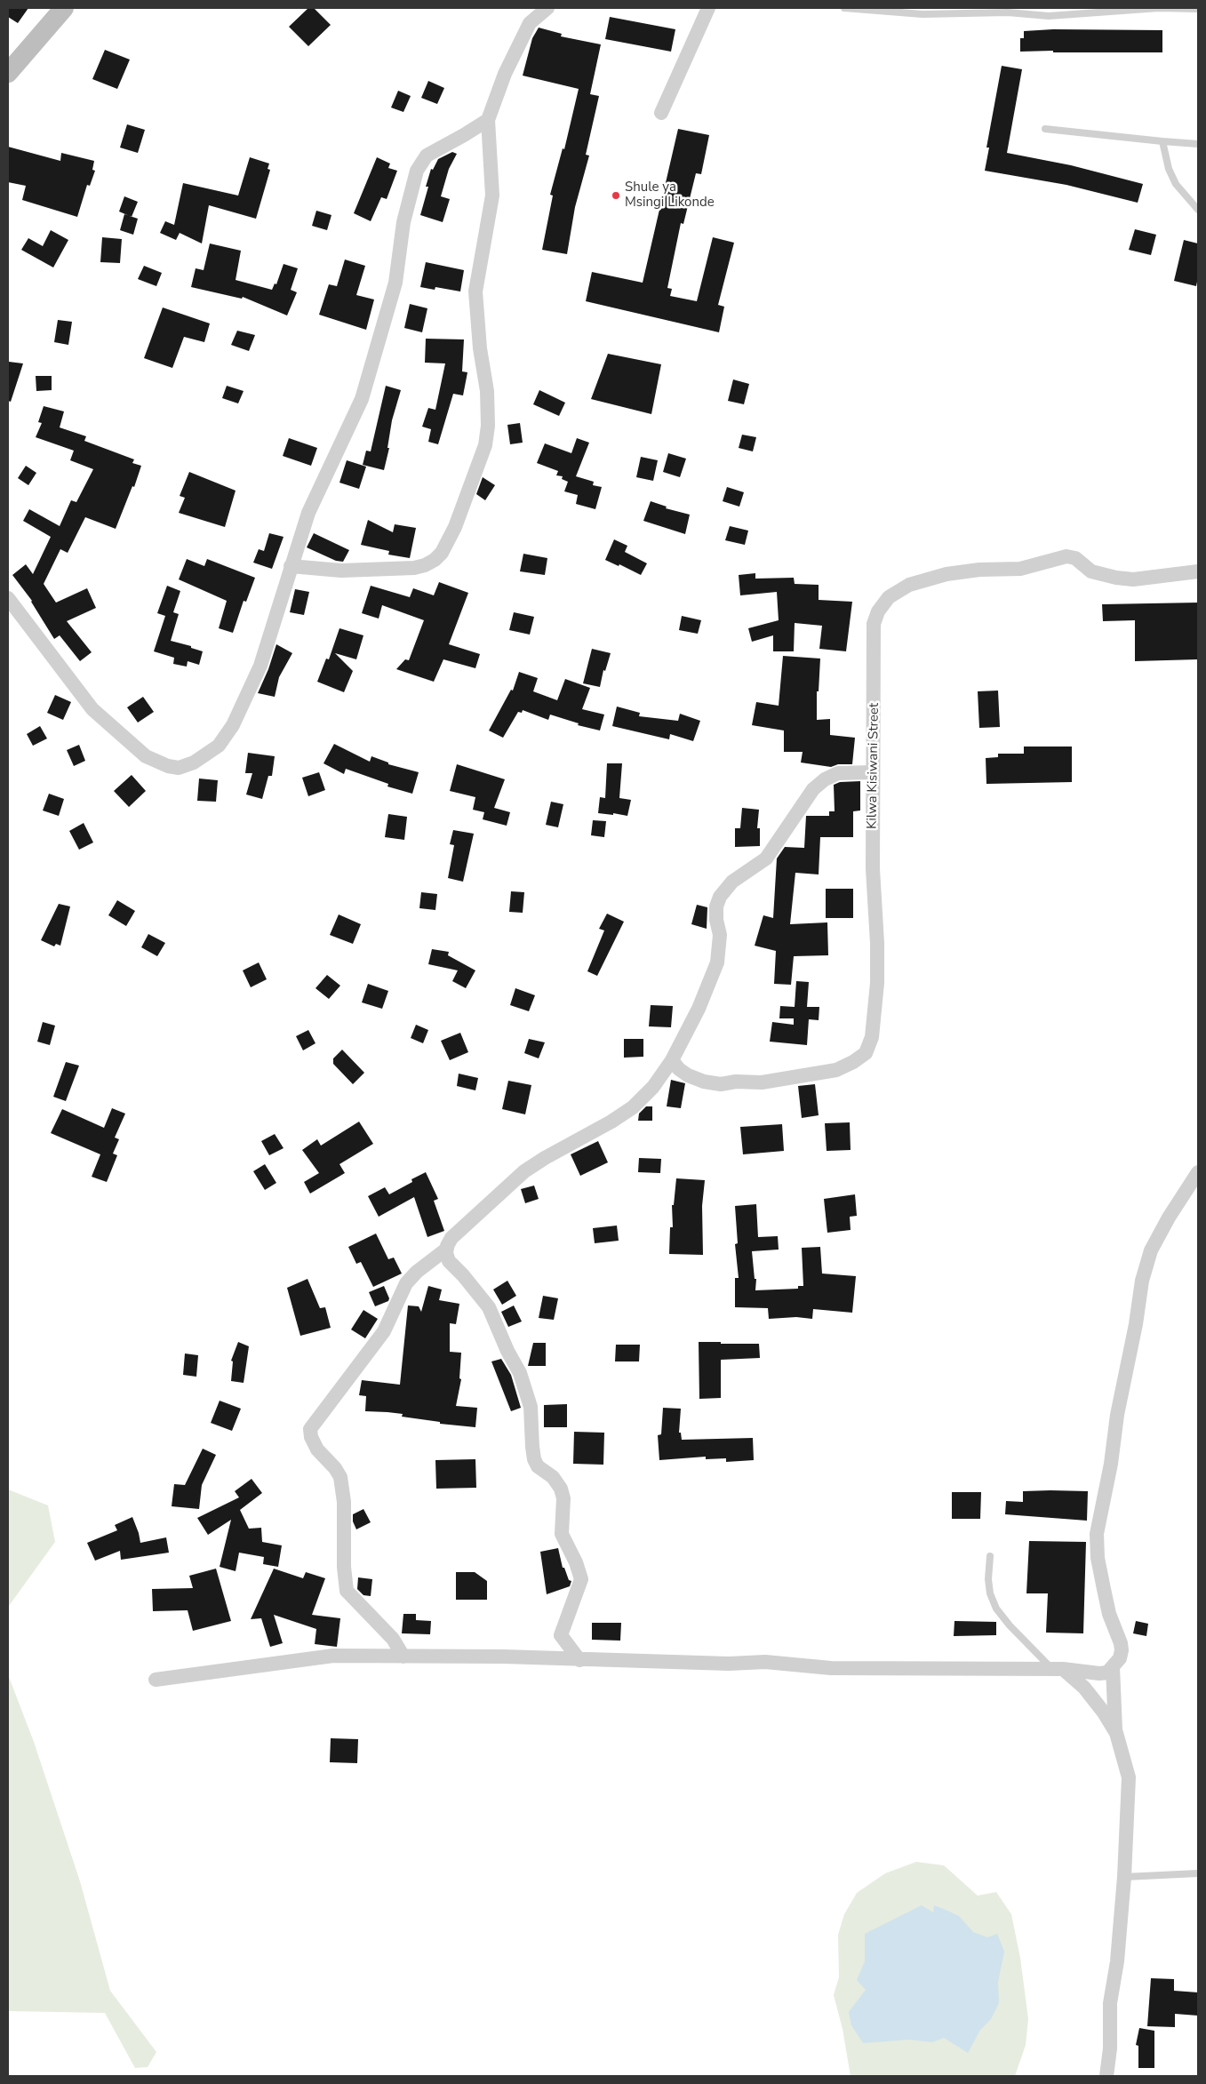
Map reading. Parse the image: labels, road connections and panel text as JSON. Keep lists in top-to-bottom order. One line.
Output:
{"streets":{"street":["Kilwa Kisiwani Street"]},"places":["Shule ya Msingi Likonde"]}
